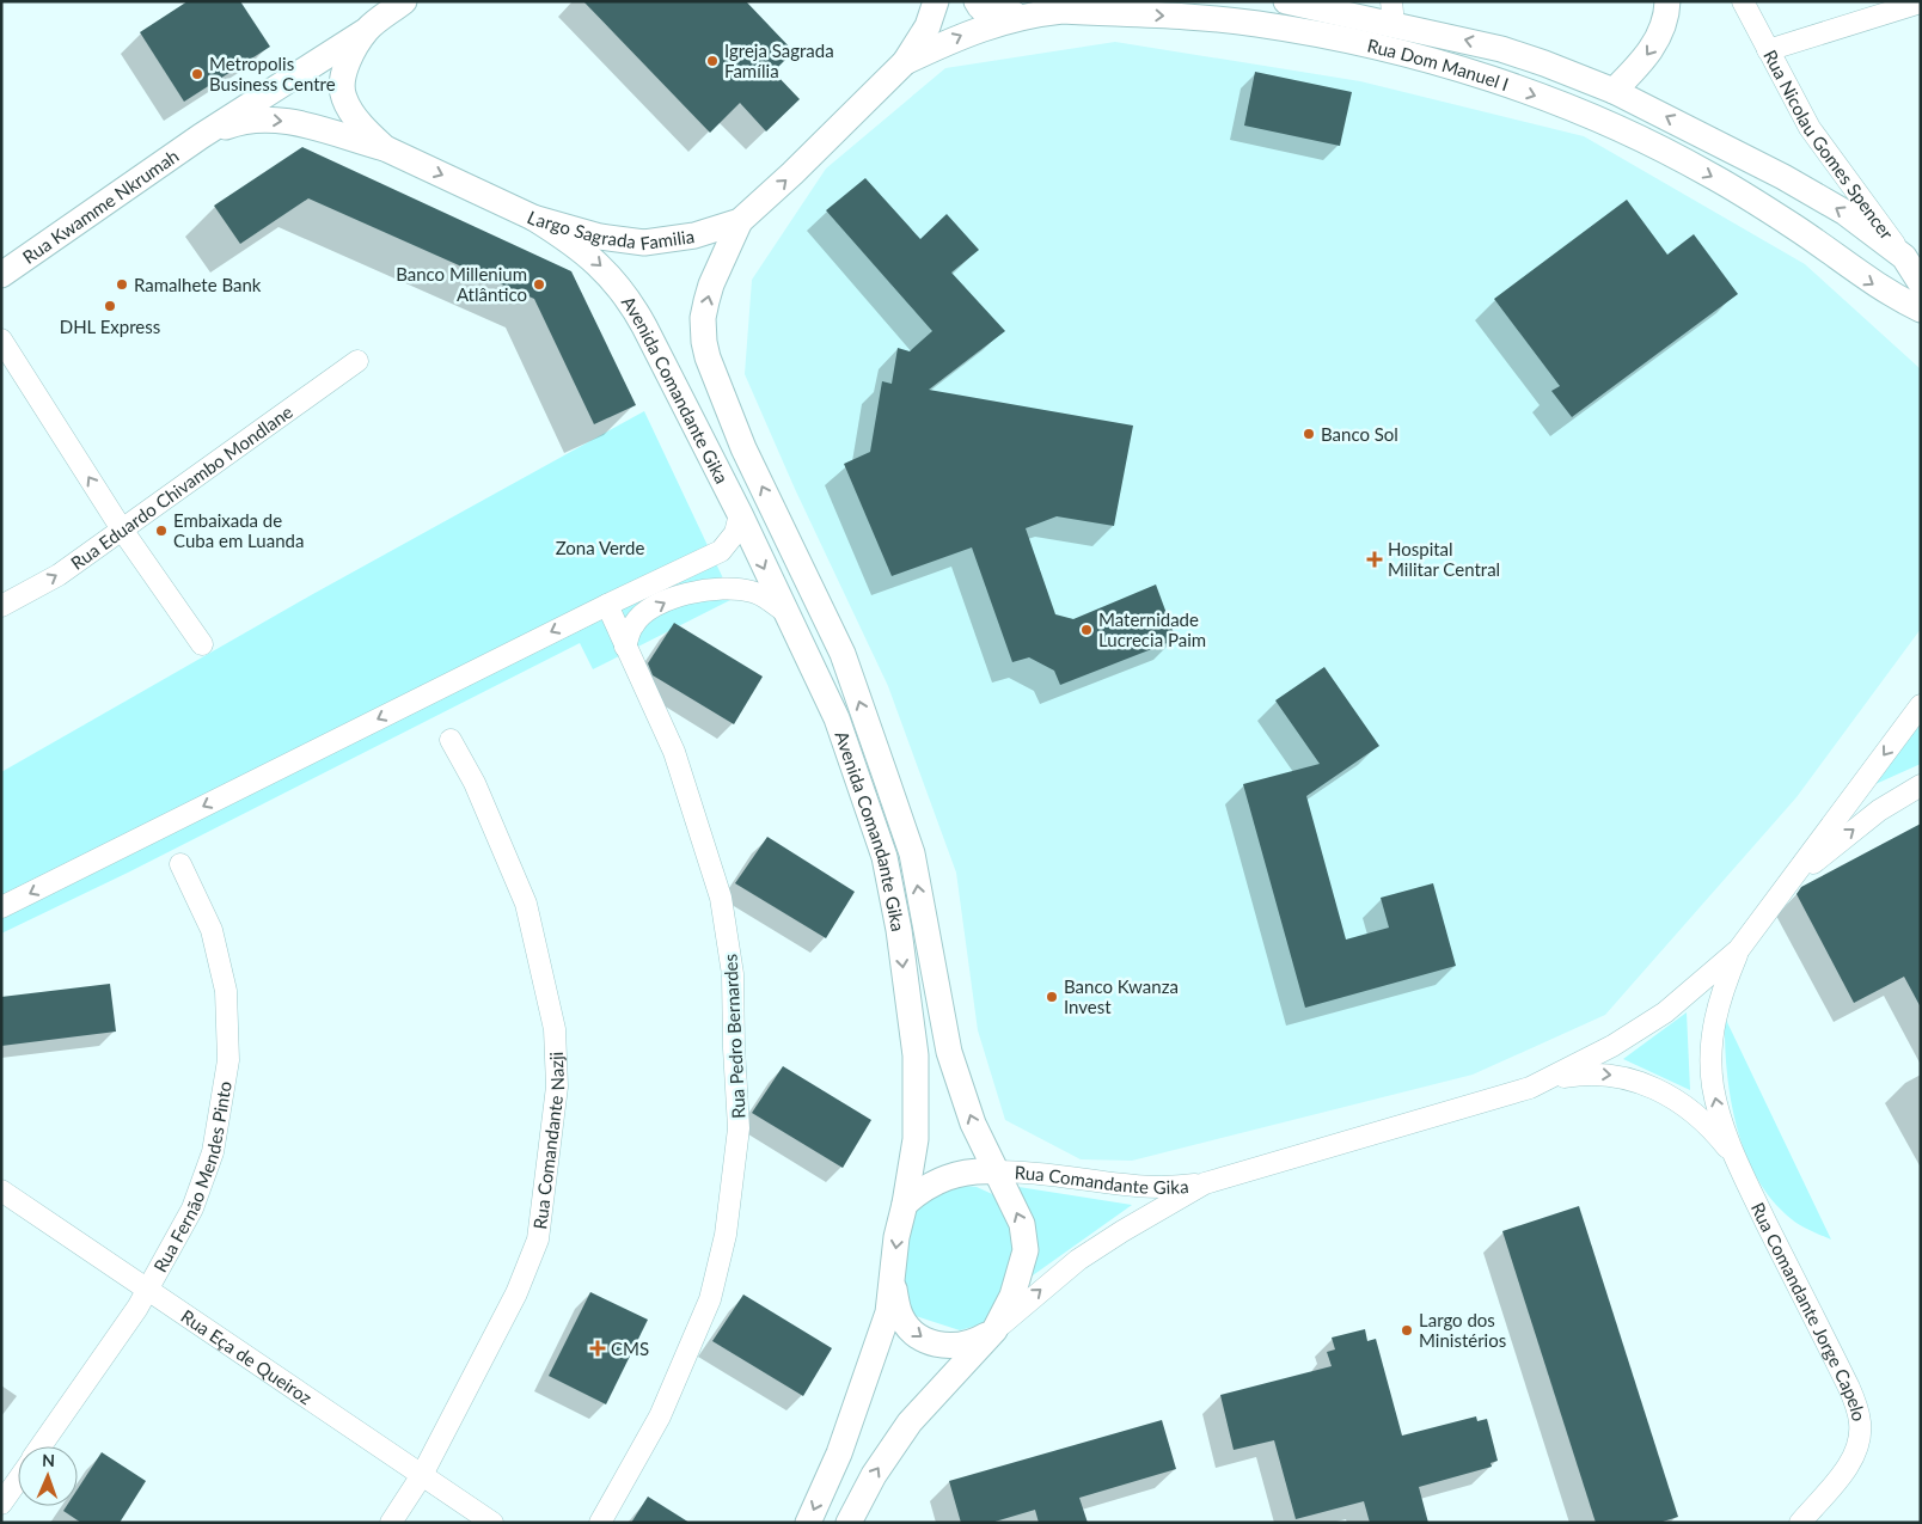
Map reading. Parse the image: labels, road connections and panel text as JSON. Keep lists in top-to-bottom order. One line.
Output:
{"streets":{"street":["Rua Dom Manuel I","Rua Nicolau Gomes Spencer","Rua Kwamme Nkrumah","Largo Sagrada Familia","Avenida Comandante Gika","Rua Eduardo Chivambo Mondlane","Rua Pedro Bernardes","Rua Comandante Nazji","Rua Fernão Mendes Pinto","Rua Comandante Gika","Rua Comandante Jorge Capelo","Rua Eça de Queiroz"]},"crossings":[["Rua Dom Manuel I","Rua Nicolau Gomes Spencer"],["Rua Dom Manuel I","Largo Sagrada Familia"],["Rua Kwamme Nkrumah","Largo Sagrada Familia"],["Largo Sagrada Familia","Avenida Comandante Gika"],["Avenida Comandante Gika","Rua Comandante Gika"],["Rua Comandante Nazji","Rua Eça de Queiroz"],["Rua Fernão Mendes Pinto","Rua Eça de Queiroz"]],"one_way":["Largo Sagrada Familia"],"parks":["Zona Verde"],"places":{"other":["Igreja Sagrada Família","Metropolis Business Centre","Ramalhete Bank","Banco Millenium Atlântico","DHL Express","Banco Sol","Embaixada de Cuba em Luanda","Maternidade Lucrecia Paim","Banco Kwanza Invest","Largo dos Ministérios"],"health":["Hospital Militar Central","CMS"]},"north":"top"}
